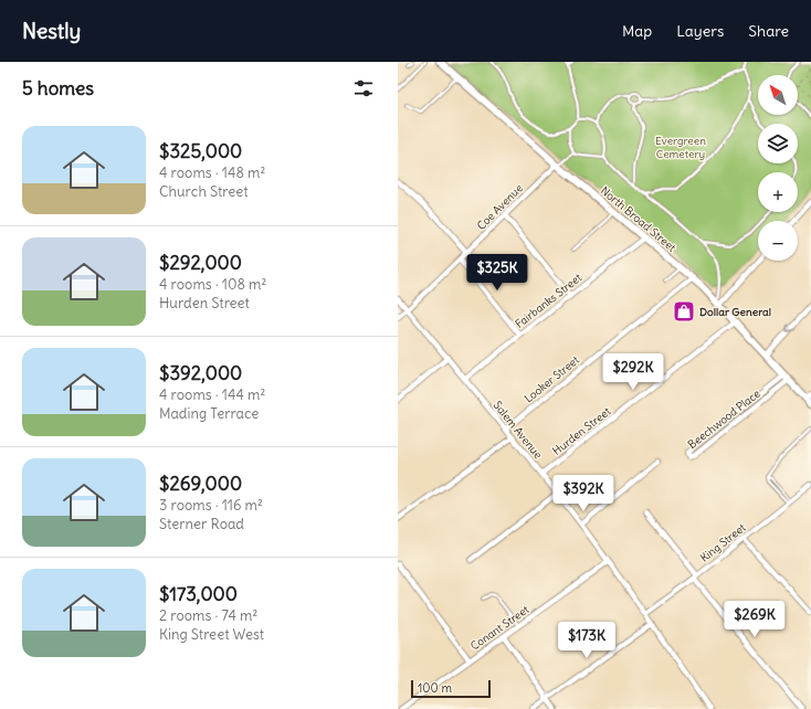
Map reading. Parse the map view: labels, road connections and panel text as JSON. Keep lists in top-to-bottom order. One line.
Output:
{"streets":{"main road":["North Broad Street"],"street":["Coe Avenue","Fairbanks Street","Looker Street","Beechwood Place","Salem Avenue","Hurden Street","King Street","Conant Street"]},"crossings":[["Coe Avenue","North Broad Street"],["Coe Avenue","Salem Avenue"],["North Broad Street","Fairbanks Street"],["North Broad Street","Looker Street"],["North Broad Street","Beechwood Place"],["North Broad Street","Hurden Street"],["Fairbanks Street","Salem Avenue"],["Looker Street","Salem Avenue"],["Salem Avenue","Hurden Street"],["Salem Avenue","King Street"],["Salem Avenue","Conant Street"]],"parks":["Evergreen Cemetery"],"places":{"shop":["Dollar General"]},"scale_bar":"100 m","north":"top left","page":{"header":"Nestly","nav":["Map","Layers","Share"],"heading":"5 homes","map_buttons":["+","−"],"list":[{"name":"$325,000","note":"4 rooms · 148 m² · Church Street"},{"name":"$292,000","note":"4 rooms · 108 m² · Hurden Street"},{"name":"$392,000","note":"4 rooms · 144 m² · Mading Terrace"},{"name":"$269,000","note":"3 rooms · 116 m² · Sterner Road"},{"name":"$173,000","note":"2 rooms · 74 m² · King Street West"}],"price":["$325K","$292K","$392K","$269K","$173K"],"scale":"100 m"}}
